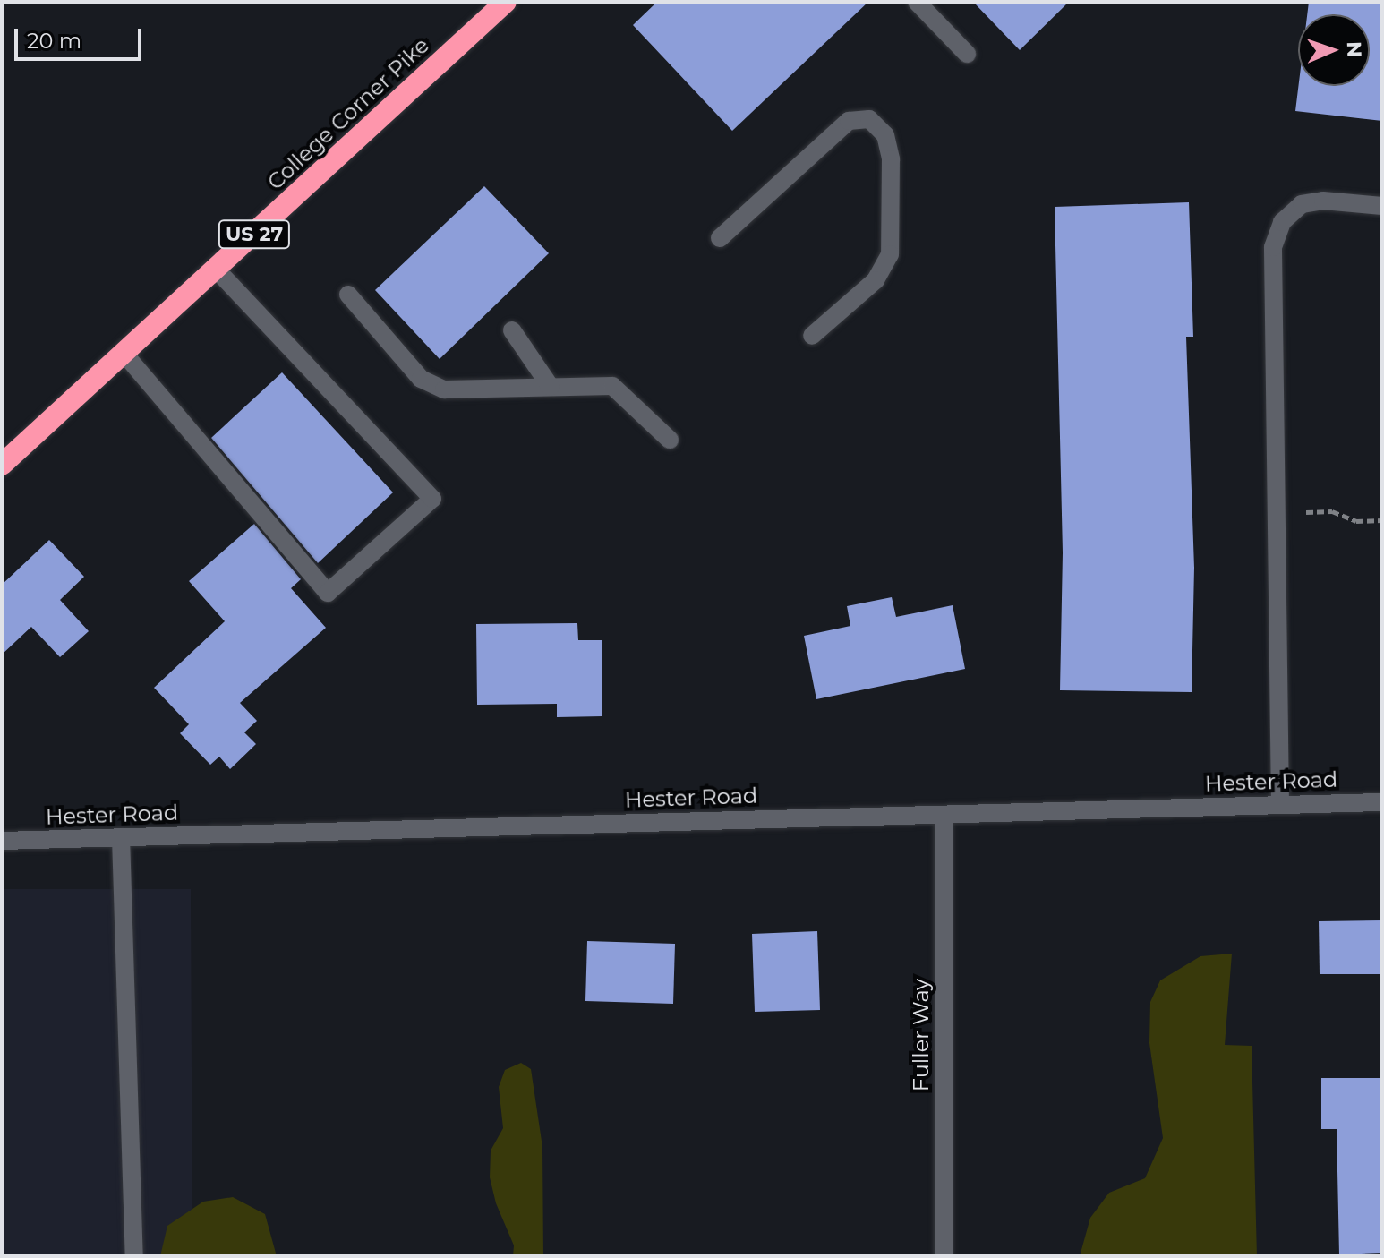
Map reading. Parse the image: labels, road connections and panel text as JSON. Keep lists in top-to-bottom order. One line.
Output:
{"streets":{"highway":["College Corner Pike","US 27"],"street":["Hester Road","Fuller Way"]},"crossings":[["Hester Road","Fuller Way"]],"scale_bar":"20 m","north":"right"}
